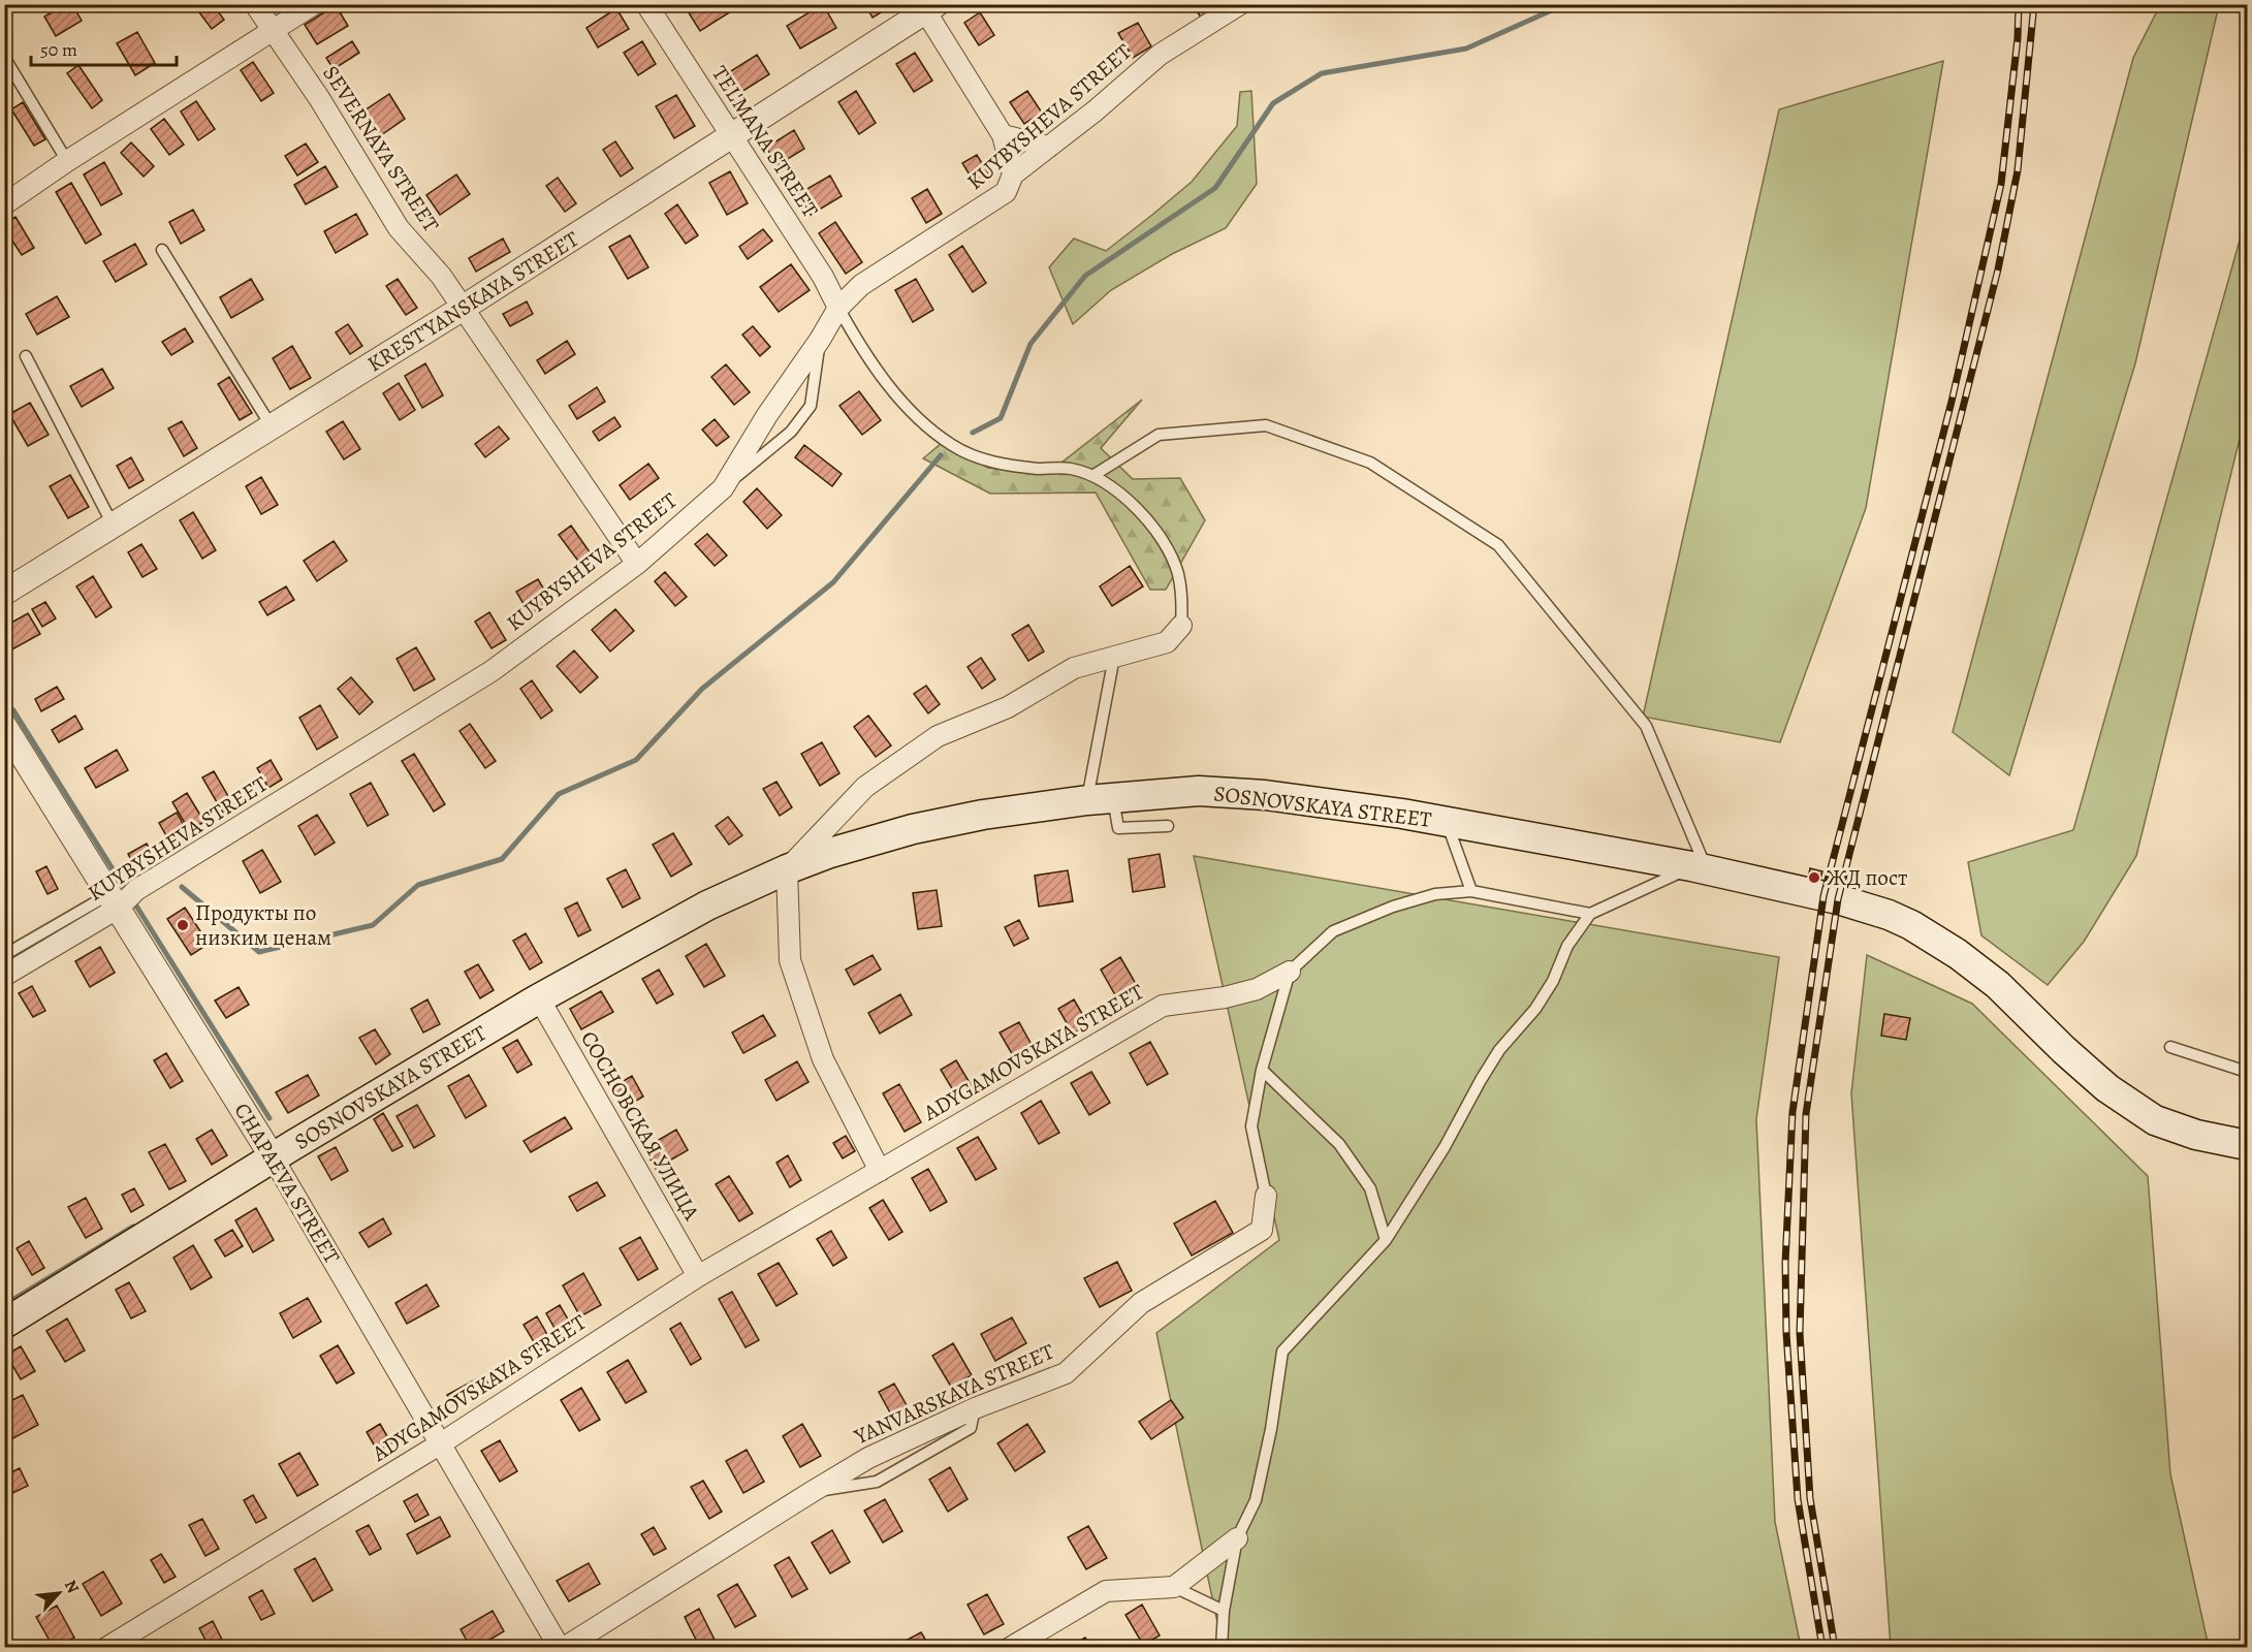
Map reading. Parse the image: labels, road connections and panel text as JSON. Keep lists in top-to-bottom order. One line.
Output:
{"streets":{"main road":["SOSNOVSKAYA STREET"],"street":["KUYBYSHEVA STREET","TEL'MANA STREET","SEVERNAYA STREET","KREST'YANSKAYA STREET","ADYGAMOVSKAYA STREET","СОСНОВСКАЯ УЛИЦА","CHAPAEVA STREET","YANVARSKAYA STREET"]},"crossings":[["KUYBYSHEVA STREET","TEL'MANA STREET"],["KUYBYSHEVA STREET","SEVERNAYA STREET"],["KUYBYSHEVA STREET","CHAPAEVA STREET"],["TEL'MANA STREET","KREST'YANSKAYA STREET"],["SEVERNAYA STREET","KREST'YANSKAYA STREET"],["SOSNOVSKAYA STREET","СОСНОВСКАЯ УЛИЦА"],["SOSNOVSKAYA STREET","CHAPAEVA STREET"],["ADYGAMOVSKAYA STREET","СОСНОВСКАЯ УЛИЦА"],["ADYGAMOVSKAYA STREET","CHAPAEVA STREET"],["CHAPAEVA STREET","YANVARSKAYA STREET"]],"places":["ЖД пост","Продукты по низким ценам"],"scale_bar":"50 m","north":"top right"}
